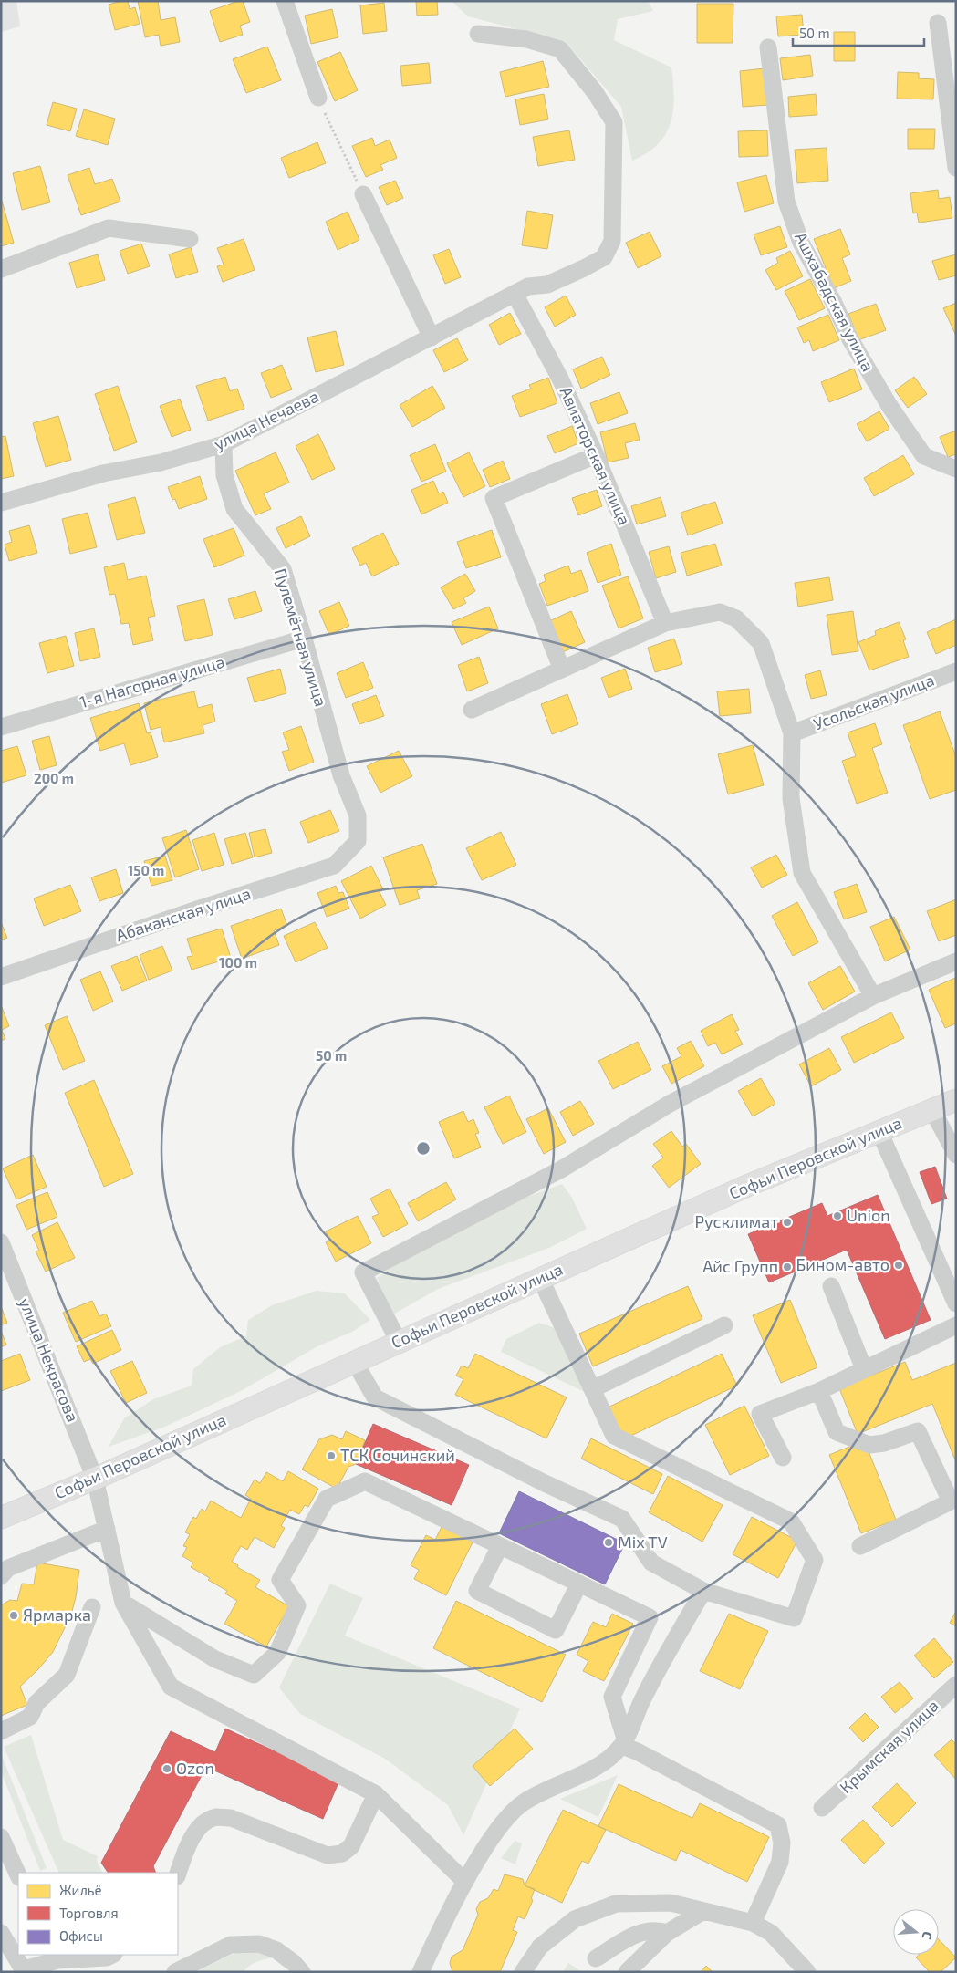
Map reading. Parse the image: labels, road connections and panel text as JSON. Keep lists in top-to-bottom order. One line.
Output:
{"streets":{"main road":["Софьи Перовской улица"],"street":["Ашхабадская улица","улица Нечаева","Авиаторская улица","Пулемётная улица","1-я Нагорная улица","Усольская улица","Абаканская улица","улица Некрасова","Крымская улица"]},"crossings":[["улица Нечаева","Авиаторская улица"],["улица Нечаева","Пулемётная улица"],["Пулемётная улица","1-я Нагорная улица"],["Пулемётная улица","Абаканская улица"],["Софьи Перовской улица","улица Некрасова"]],"places":["Union","Русклимат","Бином-авто","Айс Групп","ТСК Сочинский","Mix TV","Ярмарка","Ozon"],"legend":["Жильё","Торговля","Офисы"],"scale_bar":"50 m","north":"right","rings":["200 m","150 m","100 m","50 m"]}
